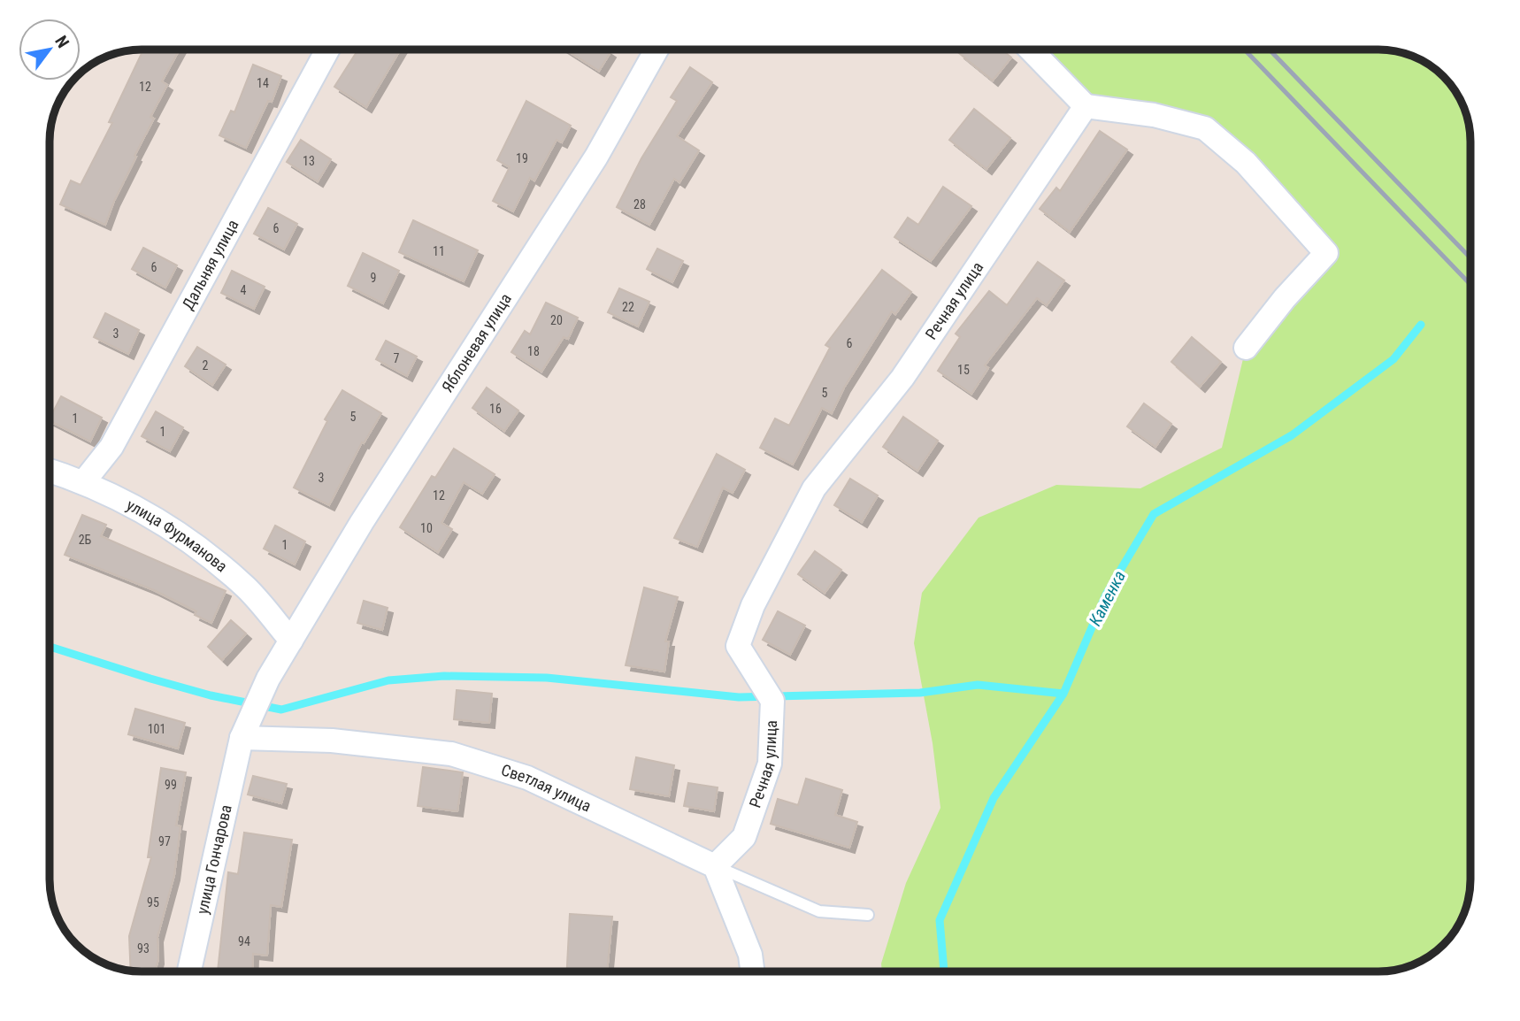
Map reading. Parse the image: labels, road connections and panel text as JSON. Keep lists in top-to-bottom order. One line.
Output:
{"streets":{"street":["Дальняя улица","Речная улица","Яблоневая улица","улица Фурманова","Светлая улица","улица Гончарова"]},"crossings":[["Дальняя улица","улица Фурманова"],["Речная улица","Светлая улица"],["Яблоневая улица","улица Фурманова"],["Яблоневая улица","улица Гончарова"],["Светлая улица","улица Гончарова"]],"water":["Каменка"],"house_numbers":["14","12","19","13","28","6","11","6","9","4","22","20","3","6","18","7","2","15","5","16","5","1","1","3","12","10","2Б","1","101","99","97","95","94","93"],"north":"top right"}
